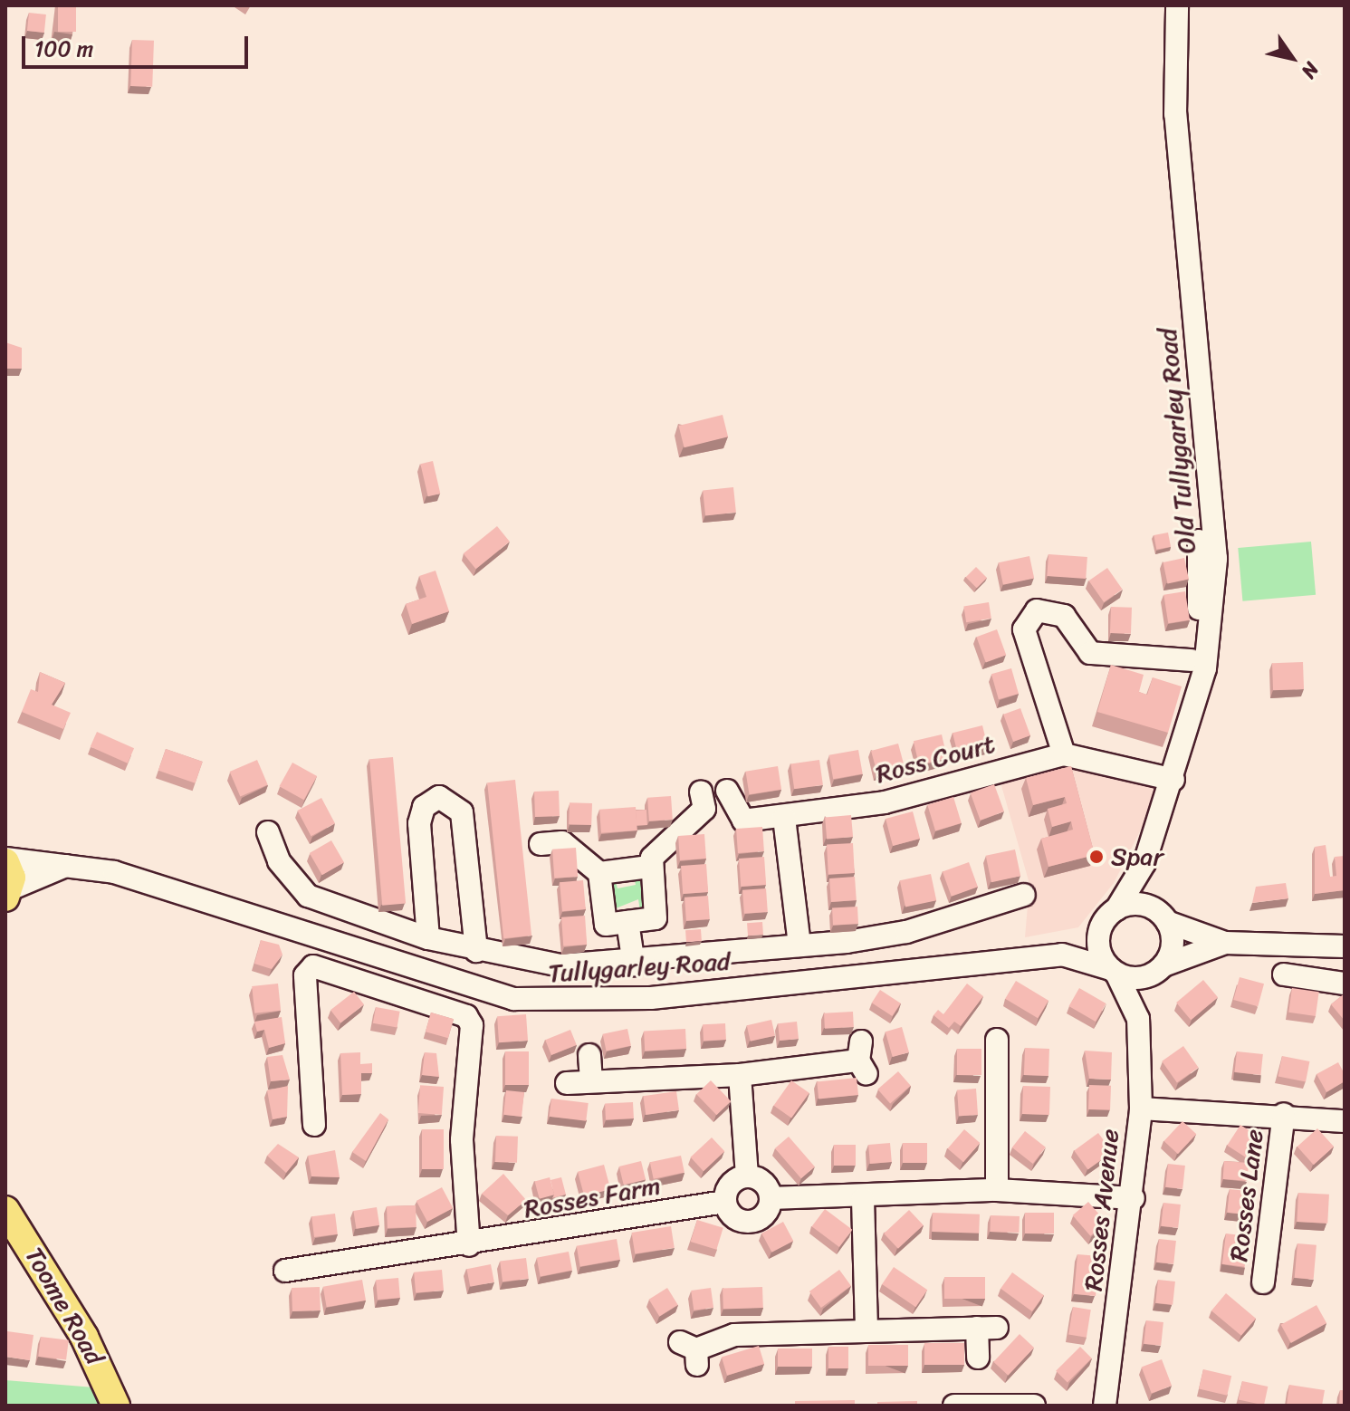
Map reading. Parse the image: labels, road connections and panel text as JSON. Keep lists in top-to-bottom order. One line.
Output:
{"streets":{"main road":["Toome Road"],"street":["Old Tullygarley Road","Ross Court","Tullygarley Road","Rosses Lane","Rosses Farm","Rosses Avenue"]},"crossings":[["Old Tullygarley Road","Ross Court"],["Old Tullygarley Road","Tullygarley Road"],["Old Tullygarley Road","Rosses Avenue"],["Tullygarley Road","Rosses Avenue"],["Rosses Lane","Rosses Avenue"]],"places":["Spar"],"scale_bar":"100 m","north":"bottom right"}
